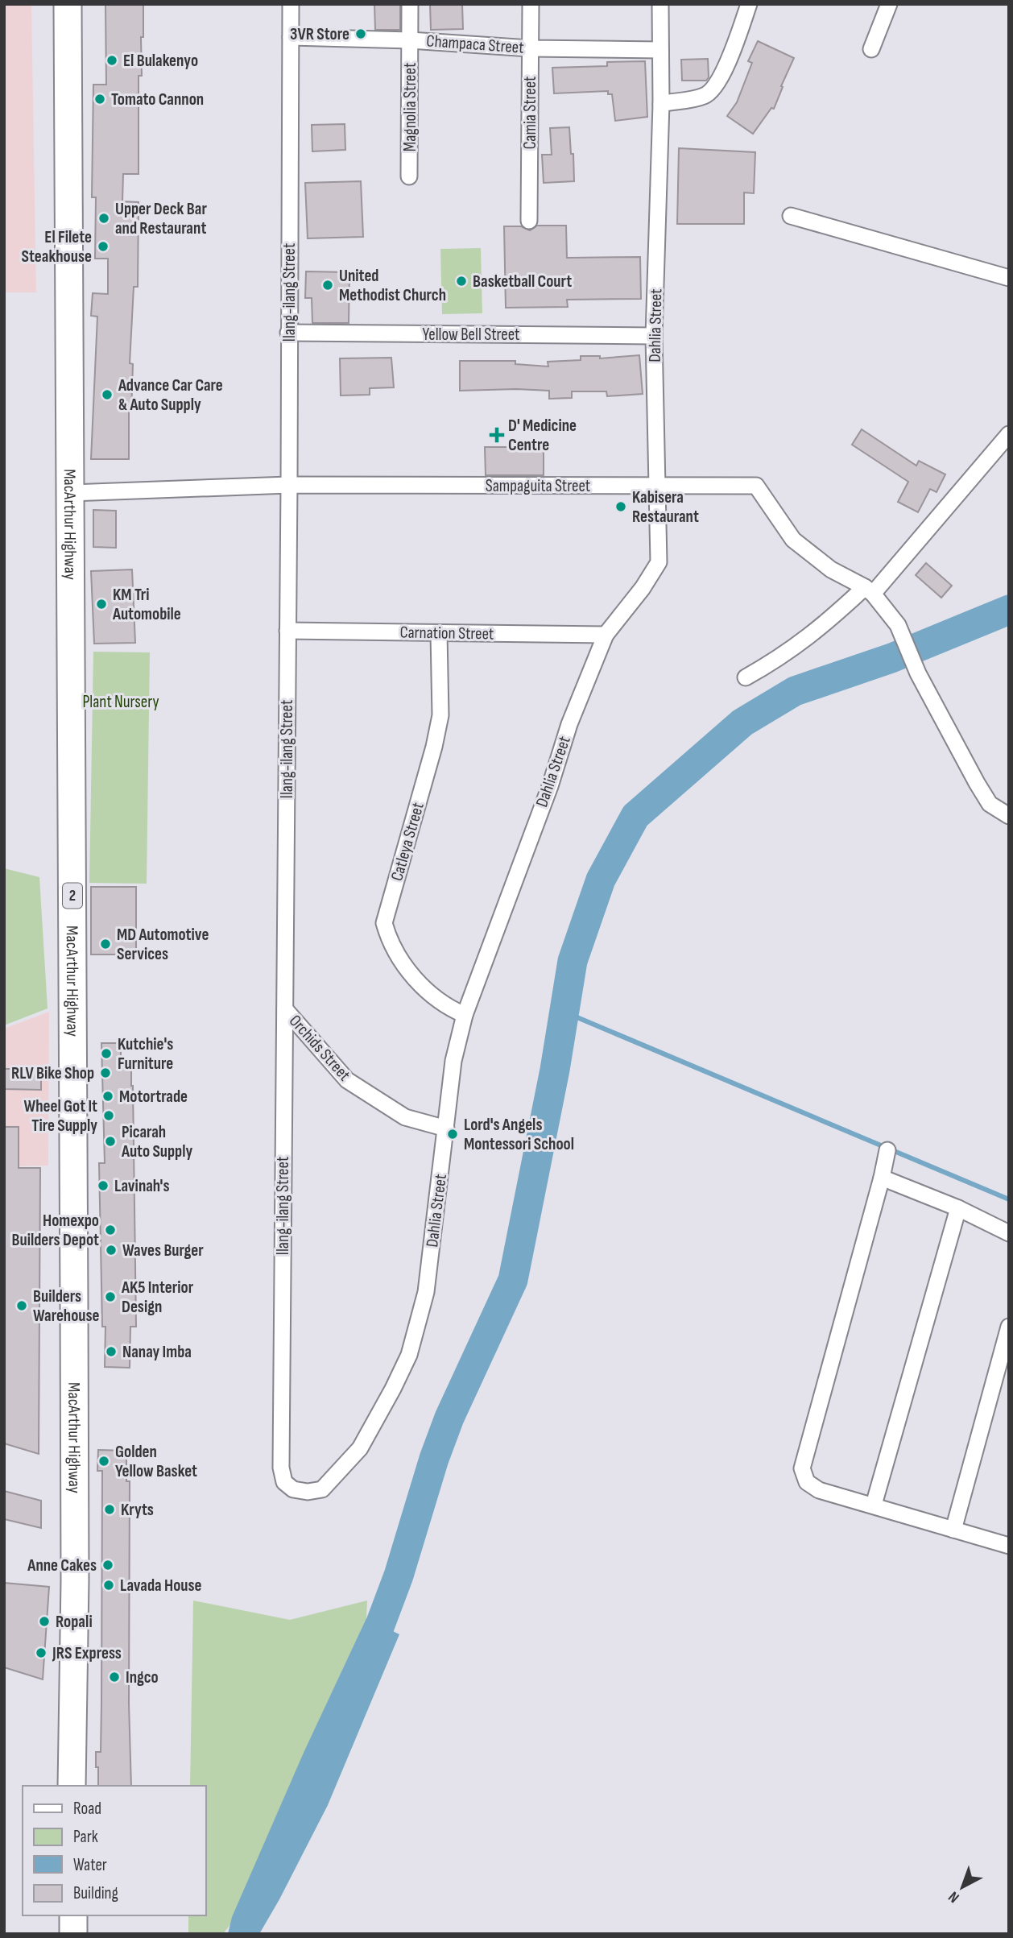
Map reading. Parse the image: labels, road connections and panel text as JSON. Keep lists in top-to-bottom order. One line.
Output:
{"streets":{"highway":["MacArthur Highway","2"],"street":["Champaca Street","Magnolia Street","Camia Street","Ilang-ilang Street","Dahlia Street","Yellow Bell Street","Sampaguita Street","Carnation Street","Catleya Street","Orchids Street"]},"crossings":[["Champaca Street","Magnolia Street"],["Champaca Street","Camia Street"],["Champaca Street","Ilang-ilang Street"],["Champaca Street","Dahlia Street"],["Ilang-ilang Street","Dahlia Street"],["Ilang-ilang Street","Yellow Bell Street"],["Ilang-ilang Street","Sampaguita Street"],["Ilang-ilang Street","Carnation Street"],["Ilang-ilang Street","Orchids Street"],["Dahlia Street","Yellow Bell Street"],["Dahlia Street","Sampaguita Street"],["Dahlia Street","Carnation Street"],["Dahlia Street","Catleya Street"],["Dahlia Street","Orchids Street"],["Sampaguita Street","MacArthur Highway"],["Carnation Street","Catleya Street"]],"parks":["Plant Nursery"],"places":{"other":["3VR Store","El Bulakenyo","Tomato Cannon","Upper Deck Bar and Restaurant","El Filete Steakhouse","Basketball Court","United Methodist Church","Advance Car Care & Auto Supply","Kabisera Restaurant","KM Tri Automobile","MD Automotive Services","Kutchie's Furniture","RLV Bike Shop","Motortrade","Wheel Got It Tire Supply","Lord's Angels Montessori School","Picarah Auto Supply","Lavinah's","Homexpo Builders Depot","Waves Burger","AK5 Interior Design","Builders Warehouse","Nanay Imba","Golden Yellow Basket","Kryts","Anne Cakes","Lavada House","Ropali","JRS Express","Ingco"],"health":["D' Medicine Centre"]},"legend":["Road","Park","Water","Building"],"north":"bottom left"}
